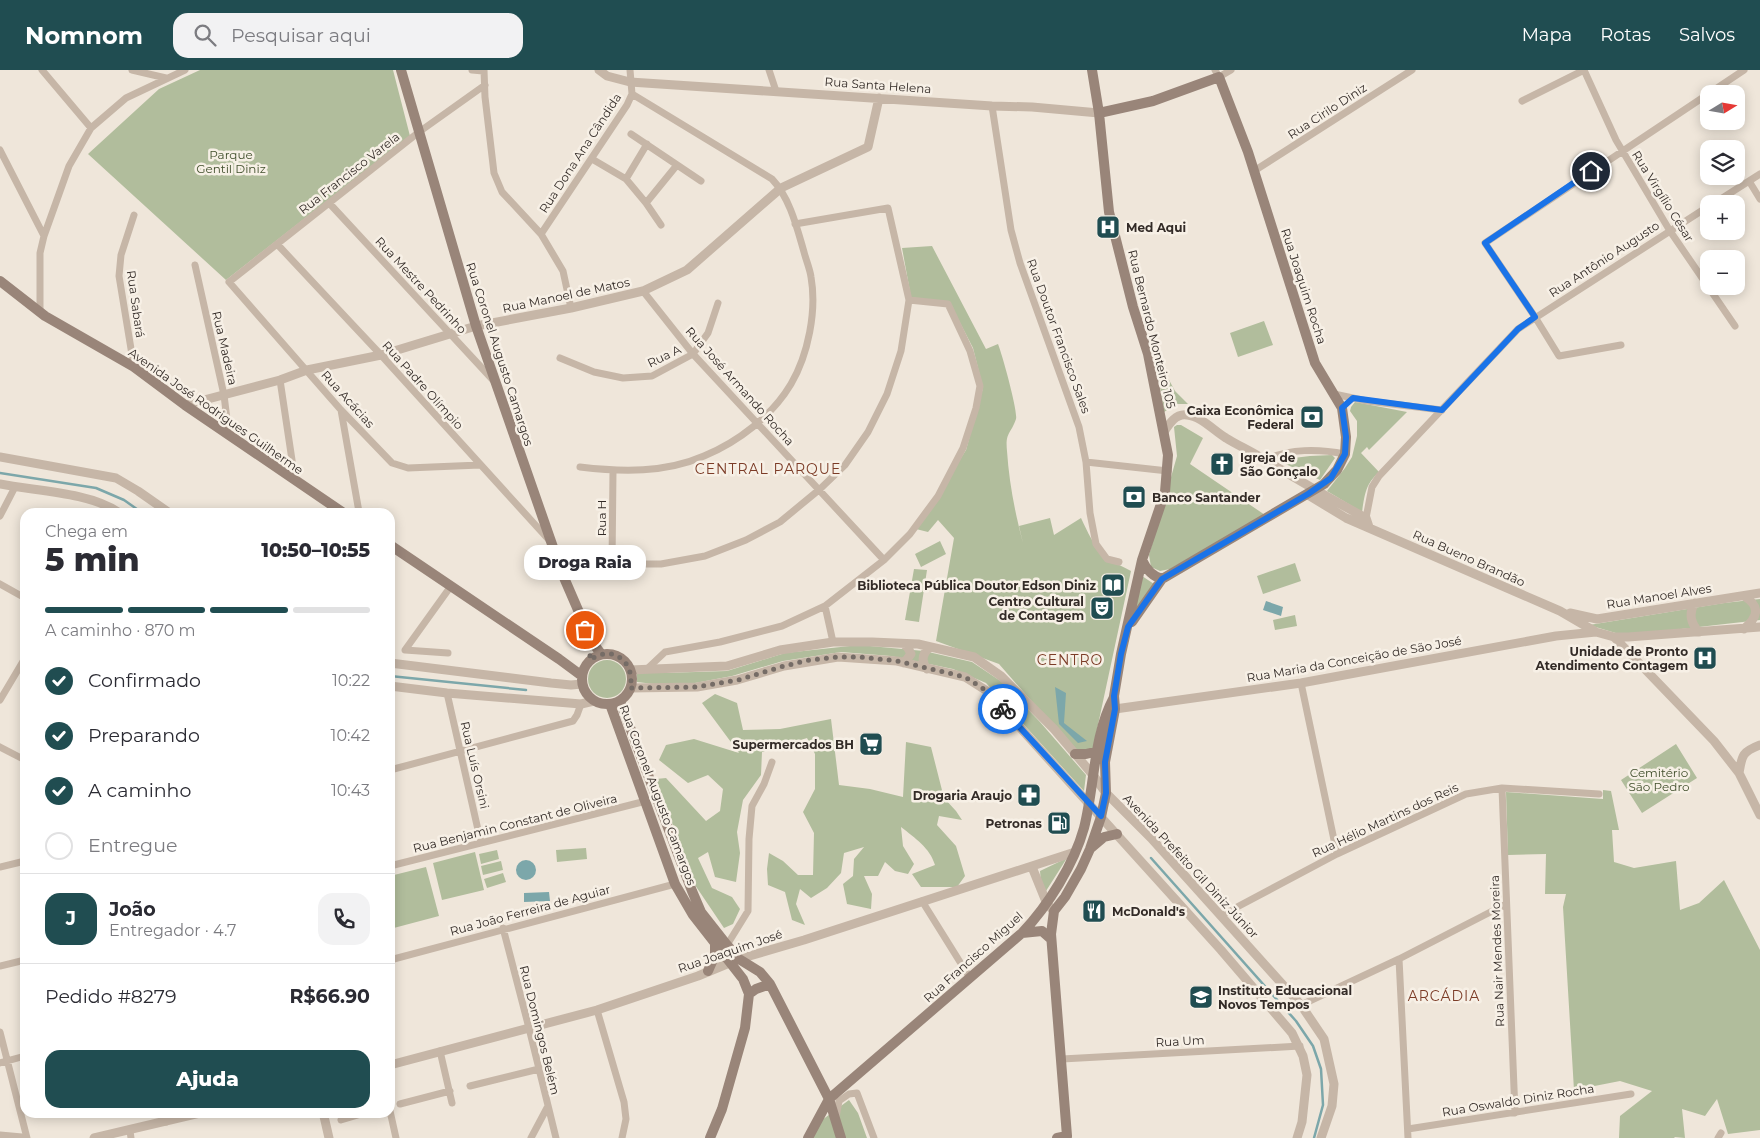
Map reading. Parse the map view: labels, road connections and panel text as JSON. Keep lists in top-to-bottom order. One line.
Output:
{"streets":{"main road":["Rua Joaquim Rocha","Rua Bernardo Monteiro 105","Rua Coronel Augusto Camargos","Avenida José Rodrigues Guilherme","Rua Francisco Miguel"],"street":["Rua Santa Helena","Rua Cirilo Diniz","Rua Dona Ana Cândida","Rua Francisco Varela","Rua Virgílio César","Rua Antônio Augusto","Rua Mestre Pedrinho","Rua Manoel de Matos","Rua Sabará","Rua Doutor Francisco Sales","Rua Madeira","Rua A","Rua Padre Olímpio","Rua José Armando Rocha","Rua Acácias","Rua H","Rua Bueno Brandão","Rua Manoel Alves","Rua Maria da Conceição de São José","Rua Luís Orsini","Rua Hélio Martins dos Reis","Rua Benjamin Constant de Oliveira","Avenida Prefeito Gil Diniz Júnior","Rua João Ferreira de Aguiar","Rua Joaquim José","Rua Nair Mendes Moreira","Rua Domingos Belém","Rua Um","Rua Oswaldo Diniz Rocha"]},"crossings":[["Rua Santa Helena","Rua Dona Ana Cândida"],["Rua Santa Helena","Rua Manoel de Matos"],["Rua Santa Helena","Rua Bernardo Monteiro 105"],["Rua Santa Helena","Rua Doutor Francisco Sales"],["Rua Cirilo Diniz","Rua Joaquim Rocha"],["Rua Francisco Varela","Rua Mestre Pedrinho"],["Rua Francisco Varela","Rua Coronel Augusto Camargos"],["Rua Francisco Varela","Rua Padre Olímpio"],["Rua Francisco Varela","Rua Acácias"],["Rua Virgílio César","Rua Antônio Augusto"],["Rua Antônio Augusto","Rua Bueno Brandão"],["Rua Mestre Pedrinho","Rua Manoel de Matos"],["Rua Mestre Pedrinho","Rua Coronel Augusto Camargos"],["Rua Manoel de Matos","Rua Madeira"],["Rua Manoel de Matos","Rua Coronel Augusto Camargos"],["Rua Manoel de Matos","Rua Padre Olímpio"],["Rua Manoel de Matos","Rua José Armando Rocha"],["Rua Manoel de Matos","Rua Acácias"],["Rua Manoel de Matos","Avenida José Rodrigues Guilherme"],["Rua Sabará","Avenida José Rodrigues Guilherme"],["Rua Bernardo Monteiro 105","Rua Bueno Brandão"],["Rua Bernardo Monteiro 105","Rua Francisco Miguel"],["Rua Madeira","Avenida José Rodrigues Guilherme"],["Rua Coronel Augusto Camargos","Rua Padre Olímpio"],["Rua Coronel Augusto Camargos","Rua Benjamin Constant de Oliveira"],["Rua Coronel Augusto Camargos","Avenida Prefeito Gil Diniz Júnior"],["Rua Coronel Augusto Camargos","Rua João Ferreira de Aguiar"],["Rua Coronel Augusto Camargos","Rua Joaquim José"],["Rua A","Rua José Armando Rocha"],["Rua Padre Olímpio","Rua Acácias"],["Rua Bueno Brandão","Rua Manoel Alves"],["Rua Maria da Conceição de São José","Rua Francisco Miguel"],["Rua Luís Orsini","Rua Benjamin Constant de Oliveira"],["Rua Hélio Martins dos Reis","Avenida Prefeito Gil Diniz Júnior"],["Rua Hélio Martins dos Reis","Rua Nair Mendes Moreira"],["Avenida Prefeito Gil Diniz Júnior","Rua Francisco Miguel"],["Rua João Ferreira de Aguiar","Rua Domingos Belém"],["Rua Joaquim José","Rua Francisco Miguel"],["Rua Joaquim José","Rua Domingos Belém"],["Rua Nair Mendes Moreira","Rua Oswaldo Diniz Rocha"]],"districts":["CENTRAL PARQUE","CENTRO","ARCÁDIA"],"parks":["Parque Gentil Diniz","Cemitério São Pedro"],"places":{"hospital":["Med Aqui","Unidade de Pronto Atendimento Contagem"],"bank":["Caixa Econômica Federal","Banco Santander"],"church":["Igreja de São Gonçalo"],"library":["Biblioteca Pública Doutor Edson Diniz"],"theatre":["Centro Cultural de Contagem"],"other":["Droga Raia"],"supermarket":["Supermercados BH"],"pharmacy":["Drogaria Araujo"],"fuel station":["Petronas"],"restaurant":["McDonald's"],"school or university":["Instituto Educacional Novos Tempos"]},"north":"right","page":{"header":"Nomnom","search":"Pesquisar aqui","nav":["Mapa","Rotas","Salvos"],"map_buttons":["+","−"],"heading":["5 min","Chega em","10:50–10:55"],"panel":["João","Entregador · 4.7","Pedido #8279","R$66.90"],"bubble":"Droga Raia","bar":"A caminho · 870 m","list":[["Confirmado","10:22"],["Preparando","10:42"],["A caminho","10:43"],"Entregue"],"round":"J","buttons":"Ajuda"}}
